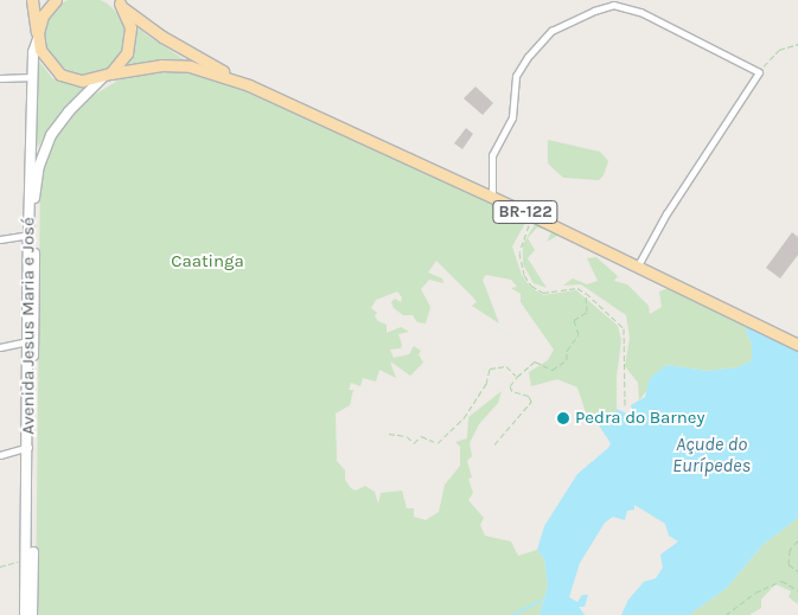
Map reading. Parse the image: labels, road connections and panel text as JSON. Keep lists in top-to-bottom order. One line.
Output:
{"streets":{"main road":["BR-122","Avenida Jesus Maria e José"]},"crossings":[["BR-122","Avenida Jesus Maria e José"]],"water":["Açude do Eurípedes"],"parks":["Caatinga"],"places":["Pedra do Barney"]}
